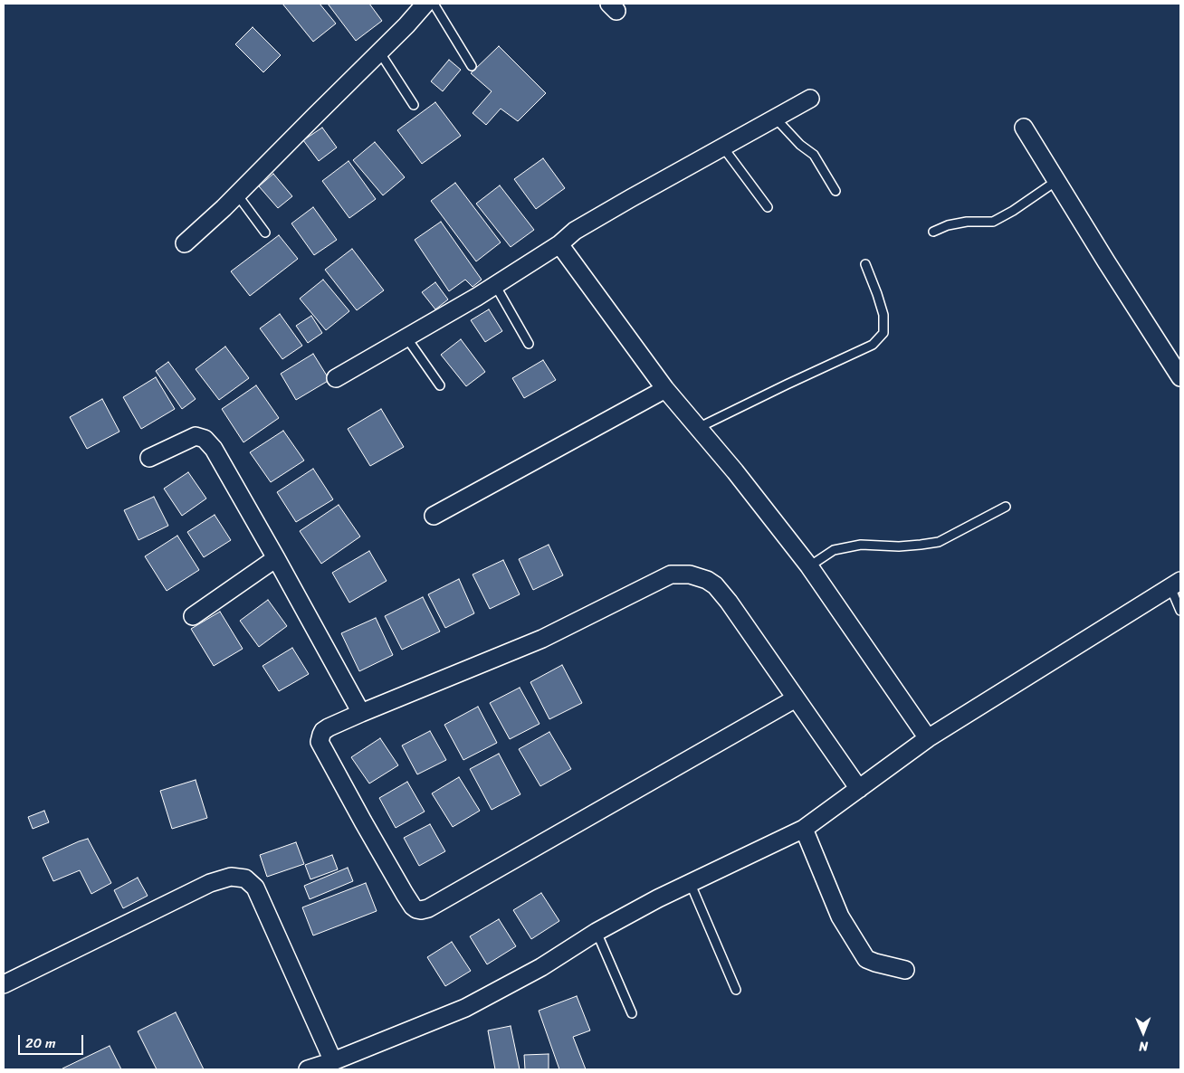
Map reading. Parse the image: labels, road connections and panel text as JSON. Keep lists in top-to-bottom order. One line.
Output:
{"scale_bar":"20 m","north":"bottom"}
